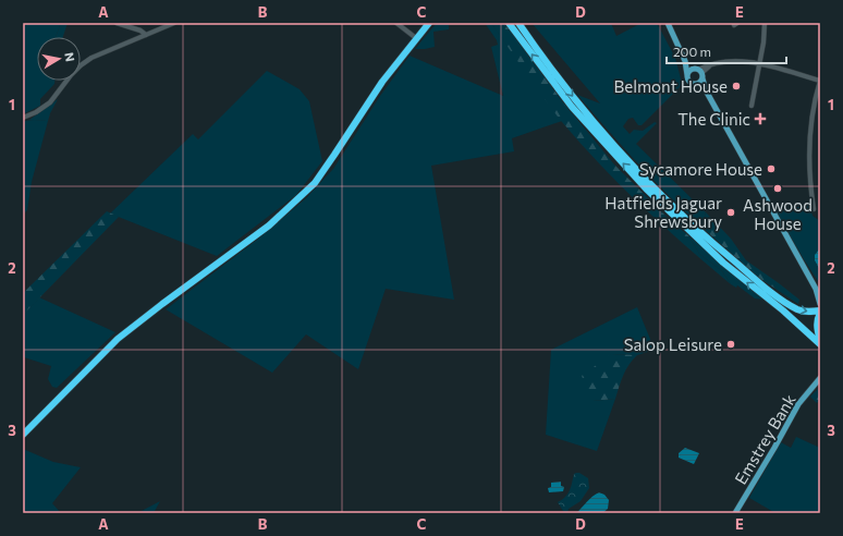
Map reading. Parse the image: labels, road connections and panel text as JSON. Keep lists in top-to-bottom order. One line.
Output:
{"streets":{"main road":["Emstrey Bank"]},"places":{"other":["Belmont House","Sycamore House","Ashwood House","Hatfields Jaguar Shrewsbury","Salop Leisure"],"health":["The Clinic"]},"scale_bar":"200 m","north":"right","grid":{"columns":["A","B","C","D","E"],"rows":["1","2","3"]}}
